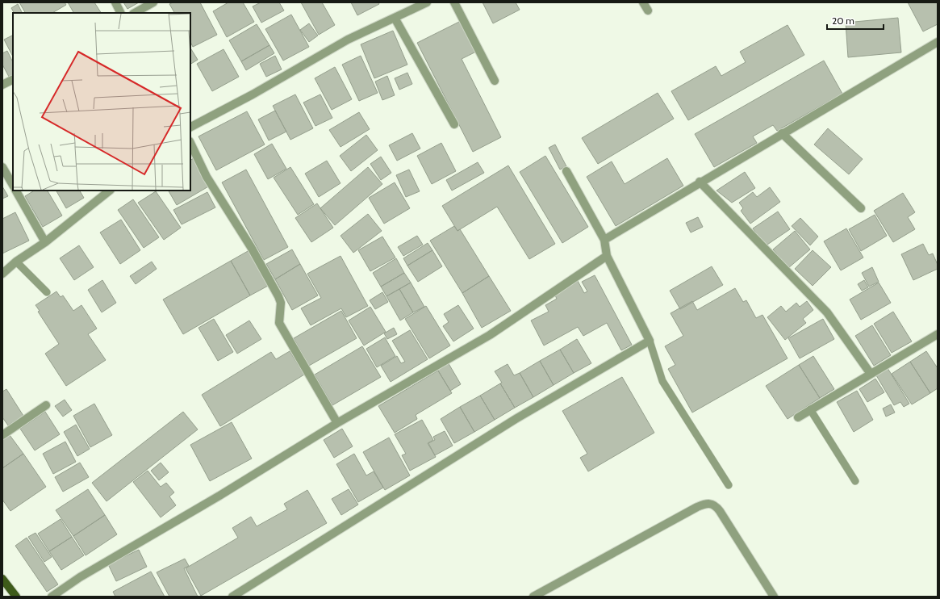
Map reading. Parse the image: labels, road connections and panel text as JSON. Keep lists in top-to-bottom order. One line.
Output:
{"scale_bar":"20 m"}
